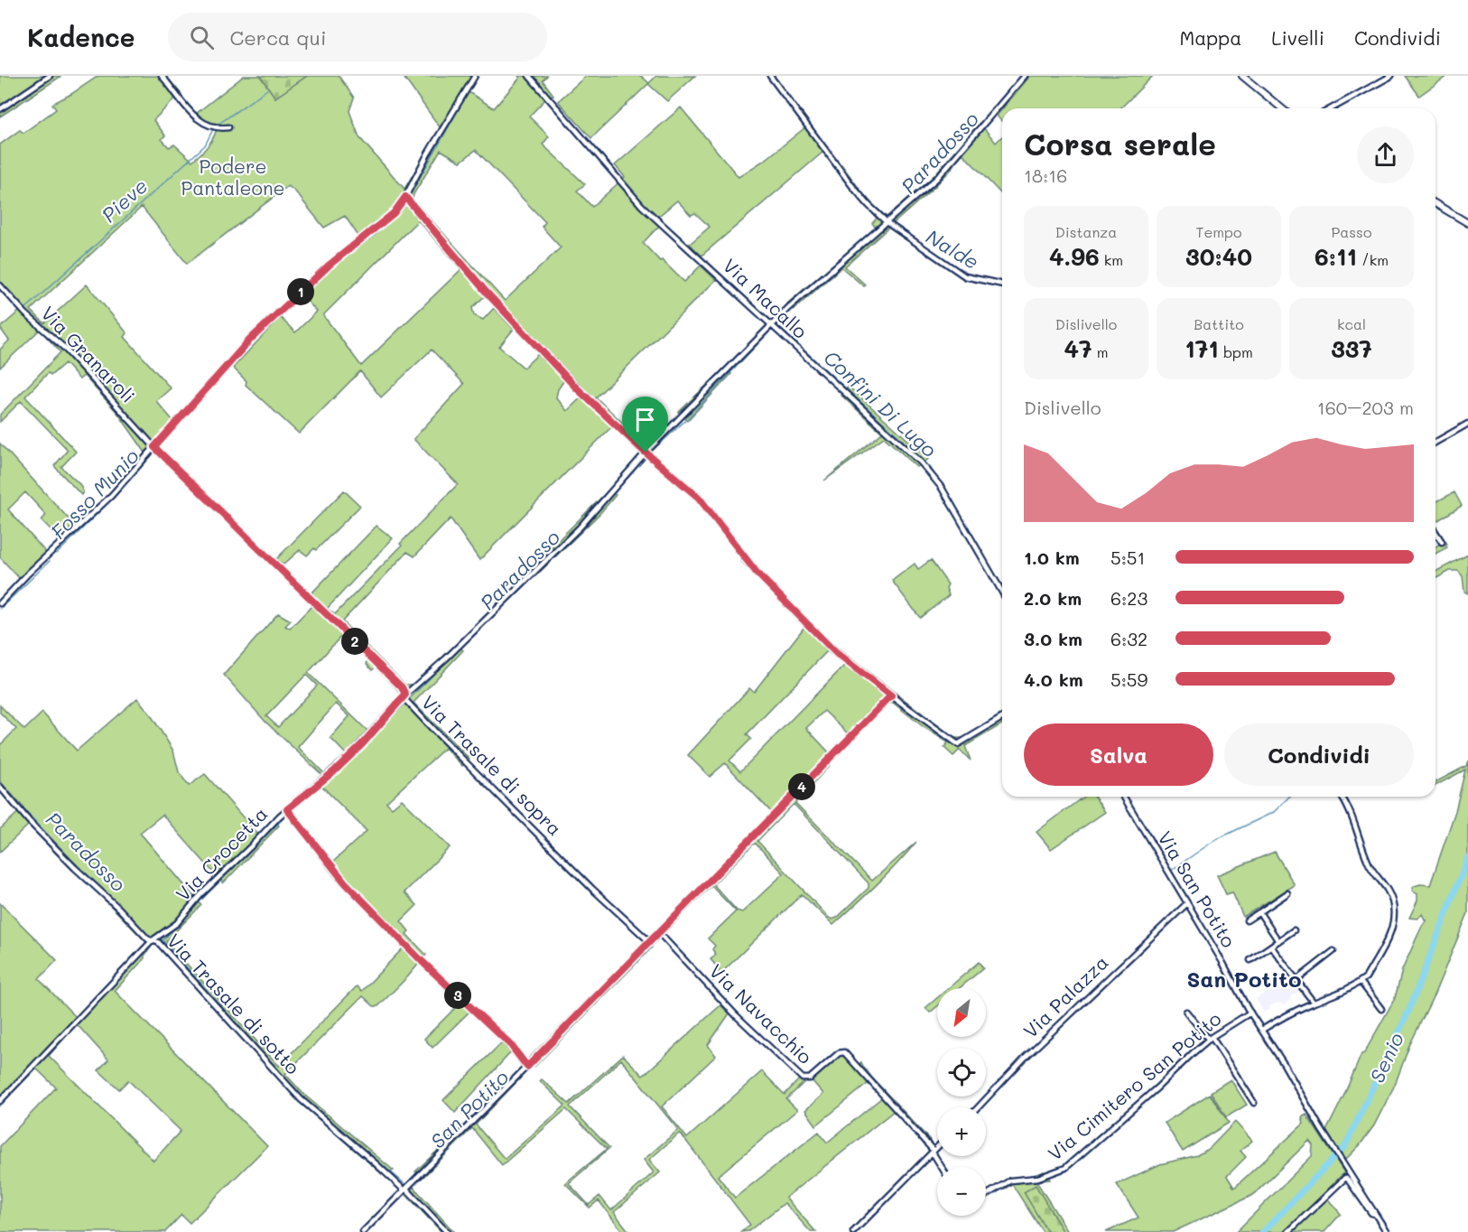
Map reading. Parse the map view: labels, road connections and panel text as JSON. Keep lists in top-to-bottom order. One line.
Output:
{"streets":{"street":["Via Macallo","Via Granaroli","Via Trasale di sopra","Via Crocetta","Via San Potito","Via Palazza","Via Trasale di sotto","Via Navacchio","Via Cimitero San Potito"]},"crossings":[["Via Macallo","Via Crocetta"],["Via Granaroli","Via Trasale di sopra"],["Via Trasale di sopra","Via Crocetta"],["Via Crocetta","Via Trasale di sotto"],["Via San Potito","Via Palazza"],["Via San Potito","Via Cimitero San Potito"]],"districts":["San Potito"],"water":["Paradosso","Pieve","Nalde","Confini Di Lugo","Fosso Munio","Senio","San Potito"],"parks":["Podere Pantaleone"],"north":"bottom left","page":{"header":"Kadence","search":"Cerca qui","nav":["Mappa","Livelli","Condividi"],"heading":["Corsa serale","18:16"],"stats":[["Distanza","4.96 km"],["Tempo","30:40"],["Passo","6:11 /km"],["Dislivello","47 m"],["Battito","171 bpm"],["kcal","337"]],"pins":["1","2","4","3"],"chart":["Dislivello","160–203 m"],"list":[{"name":"1.0 km","note":"5:51"},{"name":"2.0 km","note":"6:23"},{"name":"3.0 km","note":"6:32"},{"name":"4.0 km","note":"5:59"}],"buttons":["Salva","Condividi"],"map_buttons":["+","−"]}}
